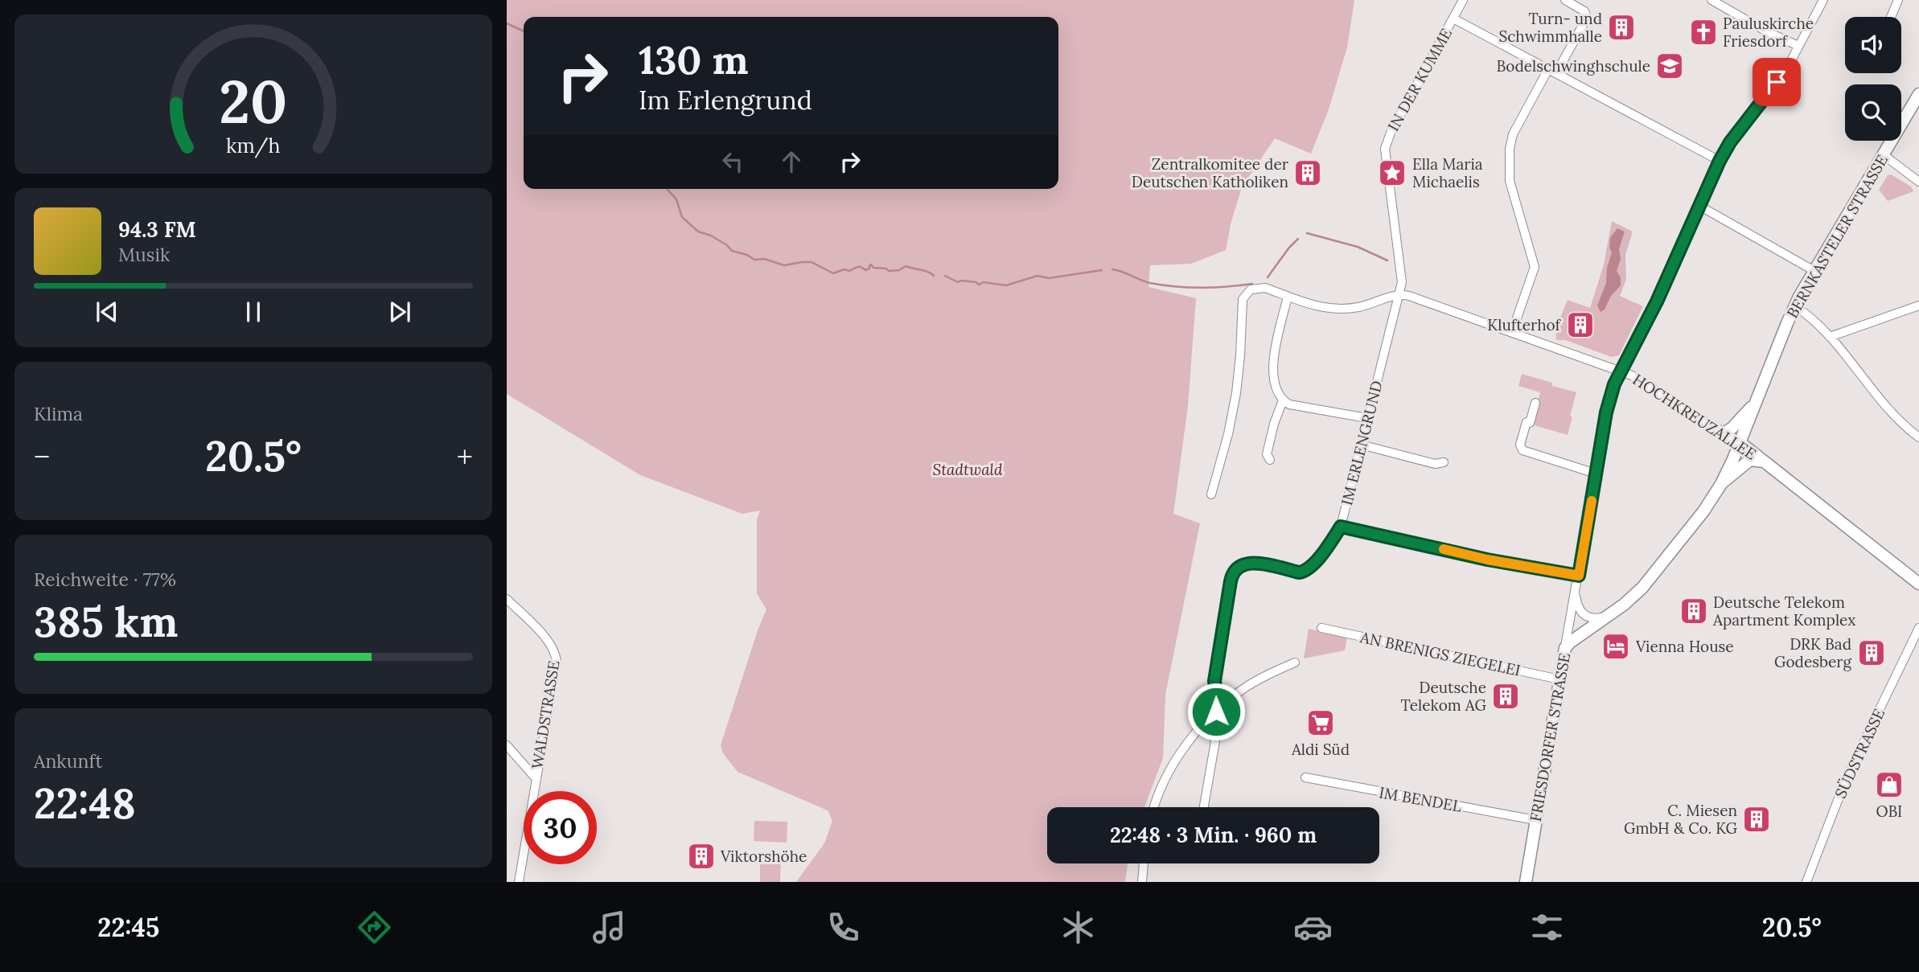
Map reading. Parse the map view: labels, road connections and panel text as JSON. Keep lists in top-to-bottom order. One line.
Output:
{"streets":{"street":["IN DER KUMME","BERNKASTELER STRASSE","HOCHKREUZALLEE","IM ERLENGRUND","AN BRENIGS ZIEGELEI","WALDSTRASSE","FRIESDORFER STRASSE","SÜDSTRASSE","IM BENDEL"]},"crossings":[["IN DER KUMME","HOCHKREUZALLEE"],["IN DER KUMME","IM ERLENGRUND"],["BERNKASTELER STRASSE","HOCHKREUZALLEE"],["BERNKASTELER STRASSE","FRIESDORFER STRASSE"],["HOCHKREUZALLEE","IM ERLENGRUND"],["HOCHKREUZALLEE","FRIESDORFER STRASSE"],["AN BRENIGS ZIEGELEI","FRIESDORFER STRASSE"],["FRIESDORFER STRASSE","IM BENDEL"]],"parks":["Stadtwald"],"places":{"building":["Turn- und Schwimmhalle","Zentralkomitee der Deutschen Katholiken","Klufterhof","Deutsche Telekom Apartment Komplex","DRK Bad Godesberg","Deutsche Telekom AG","C. Miesen GmbH & Co. KG","Viktorshöhe"],"church":["Pauluskirche Friesdorf"],"school or university":["Bodelschwinghschule"],"place":["Ella Maria Michaelis"],"hotel":["Vienna House"],"supermarket":["Aldi Süd"],"shop":["OBI"]},"page":{"turn":["130 m","Im Erlengrund"],"song":["94.3 FM","Musik"],"tile":["Klima",["Reichweite · 77%","385 km"],["Ankunft","22:48"]],"heat":["−","20.5°","+"],"limit":"30","trip":"22:48 · 3 Min. · 960 m","tabs":["22:45","20.5°"],"gauge":["20","km/h"]}}
